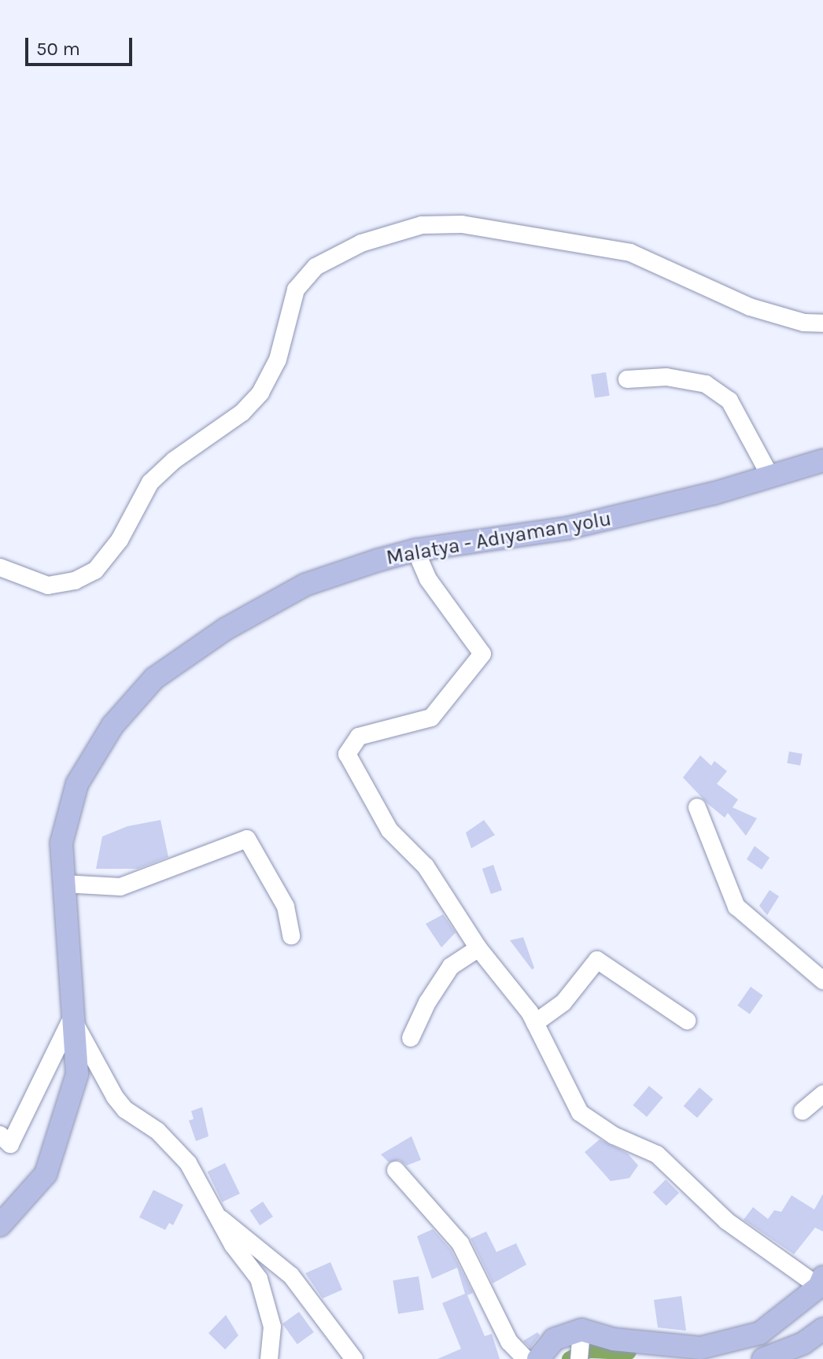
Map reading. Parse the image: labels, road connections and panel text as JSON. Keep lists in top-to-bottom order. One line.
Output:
{"streets":{"main road":["Malatya - Adıyaman yolu"]},"scale_bar":"50 m"}
